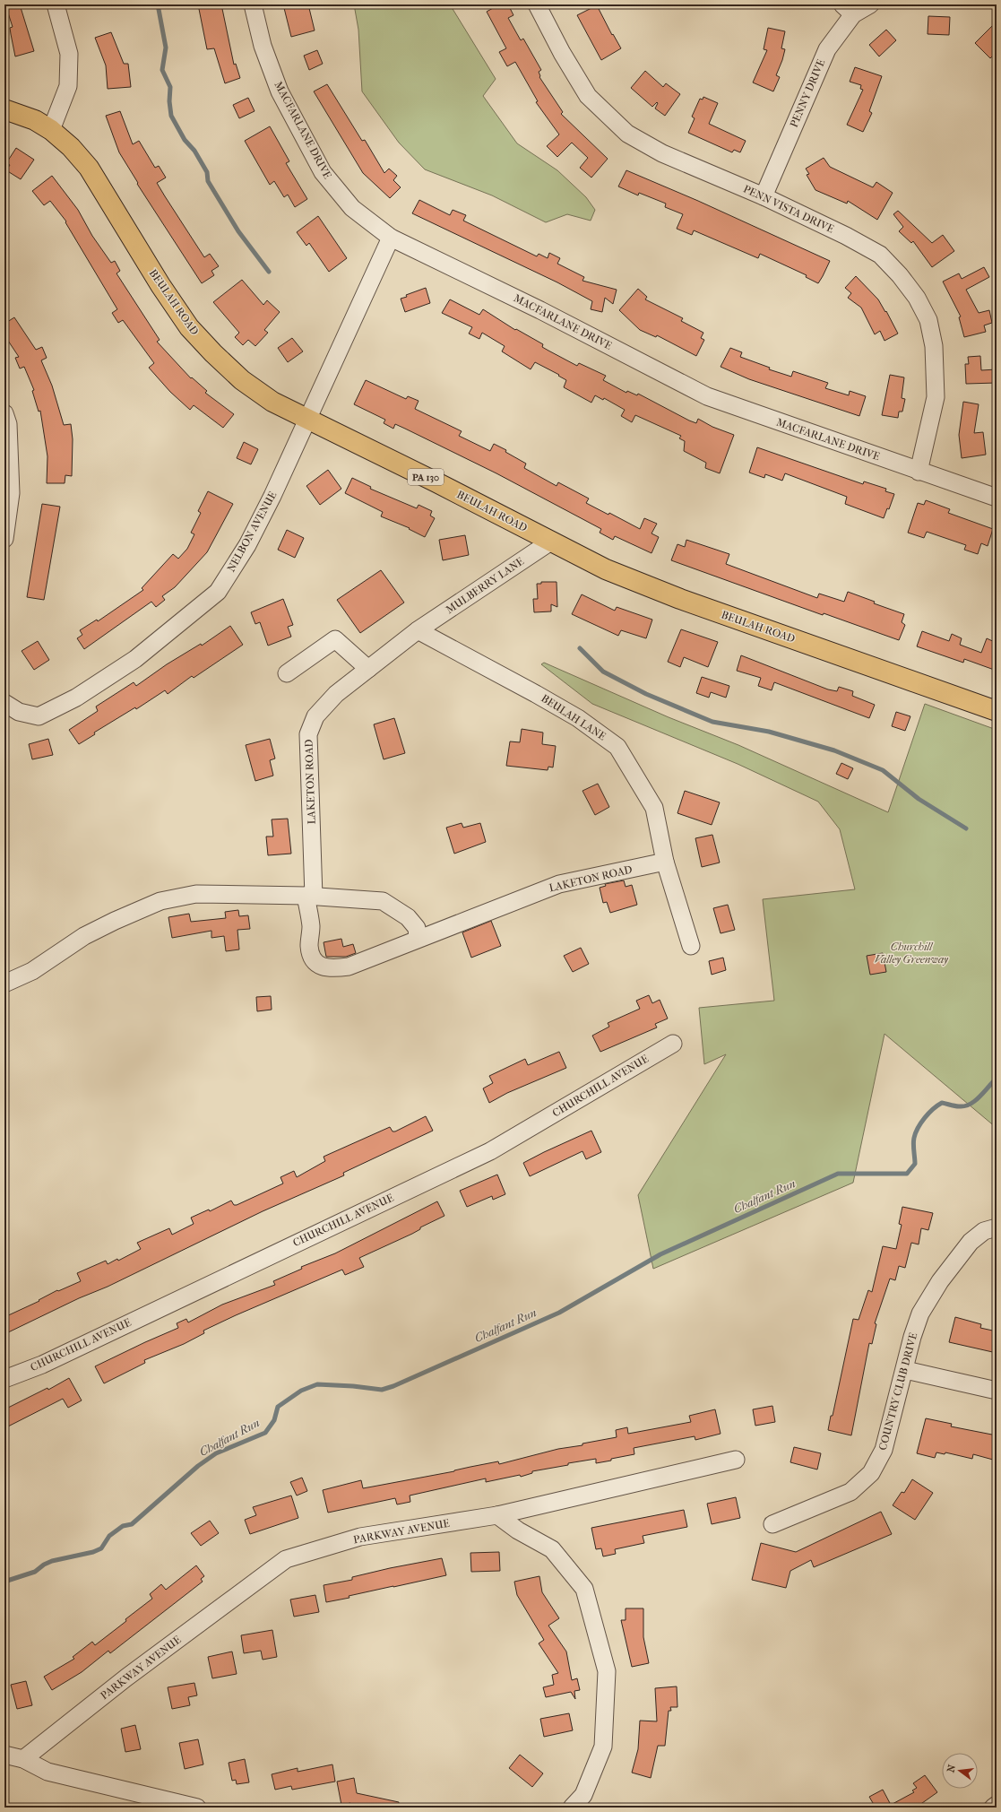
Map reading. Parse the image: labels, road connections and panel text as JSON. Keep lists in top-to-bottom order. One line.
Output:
{"streets":{"main road":["BEULAH ROAD","PA 130"],"street":["PENNY DRIVE","MACFARLANE DRIVE","PENN VISTA DRIVE","NELBON AVENUE","MULBERRY LANE","BEULAH LANE","LAKETON ROAD","CHURCHILL AVENUE","COUNTRY CLUB DRIVE","PARKWAY AVENUE"]},"crossings":[["PENNY DRIVE","PENN VISTA DRIVE"],["MACFARLANE DRIVE","PENN VISTA DRIVE"],["MACFARLANE DRIVE","NELBON AVENUE"],["BEULAH ROAD","NELBON AVENUE"],["BEULAH ROAD","MULBERRY LANE"],["MULBERRY LANE","BEULAH LANE"],["MULBERRY LANE","LAKETON ROAD"],["BEULAH LANE","LAKETON ROAD"]],"water":["Chalfant Run"],"parks":["Churchill Valley Greenway"],"north":"left"}
